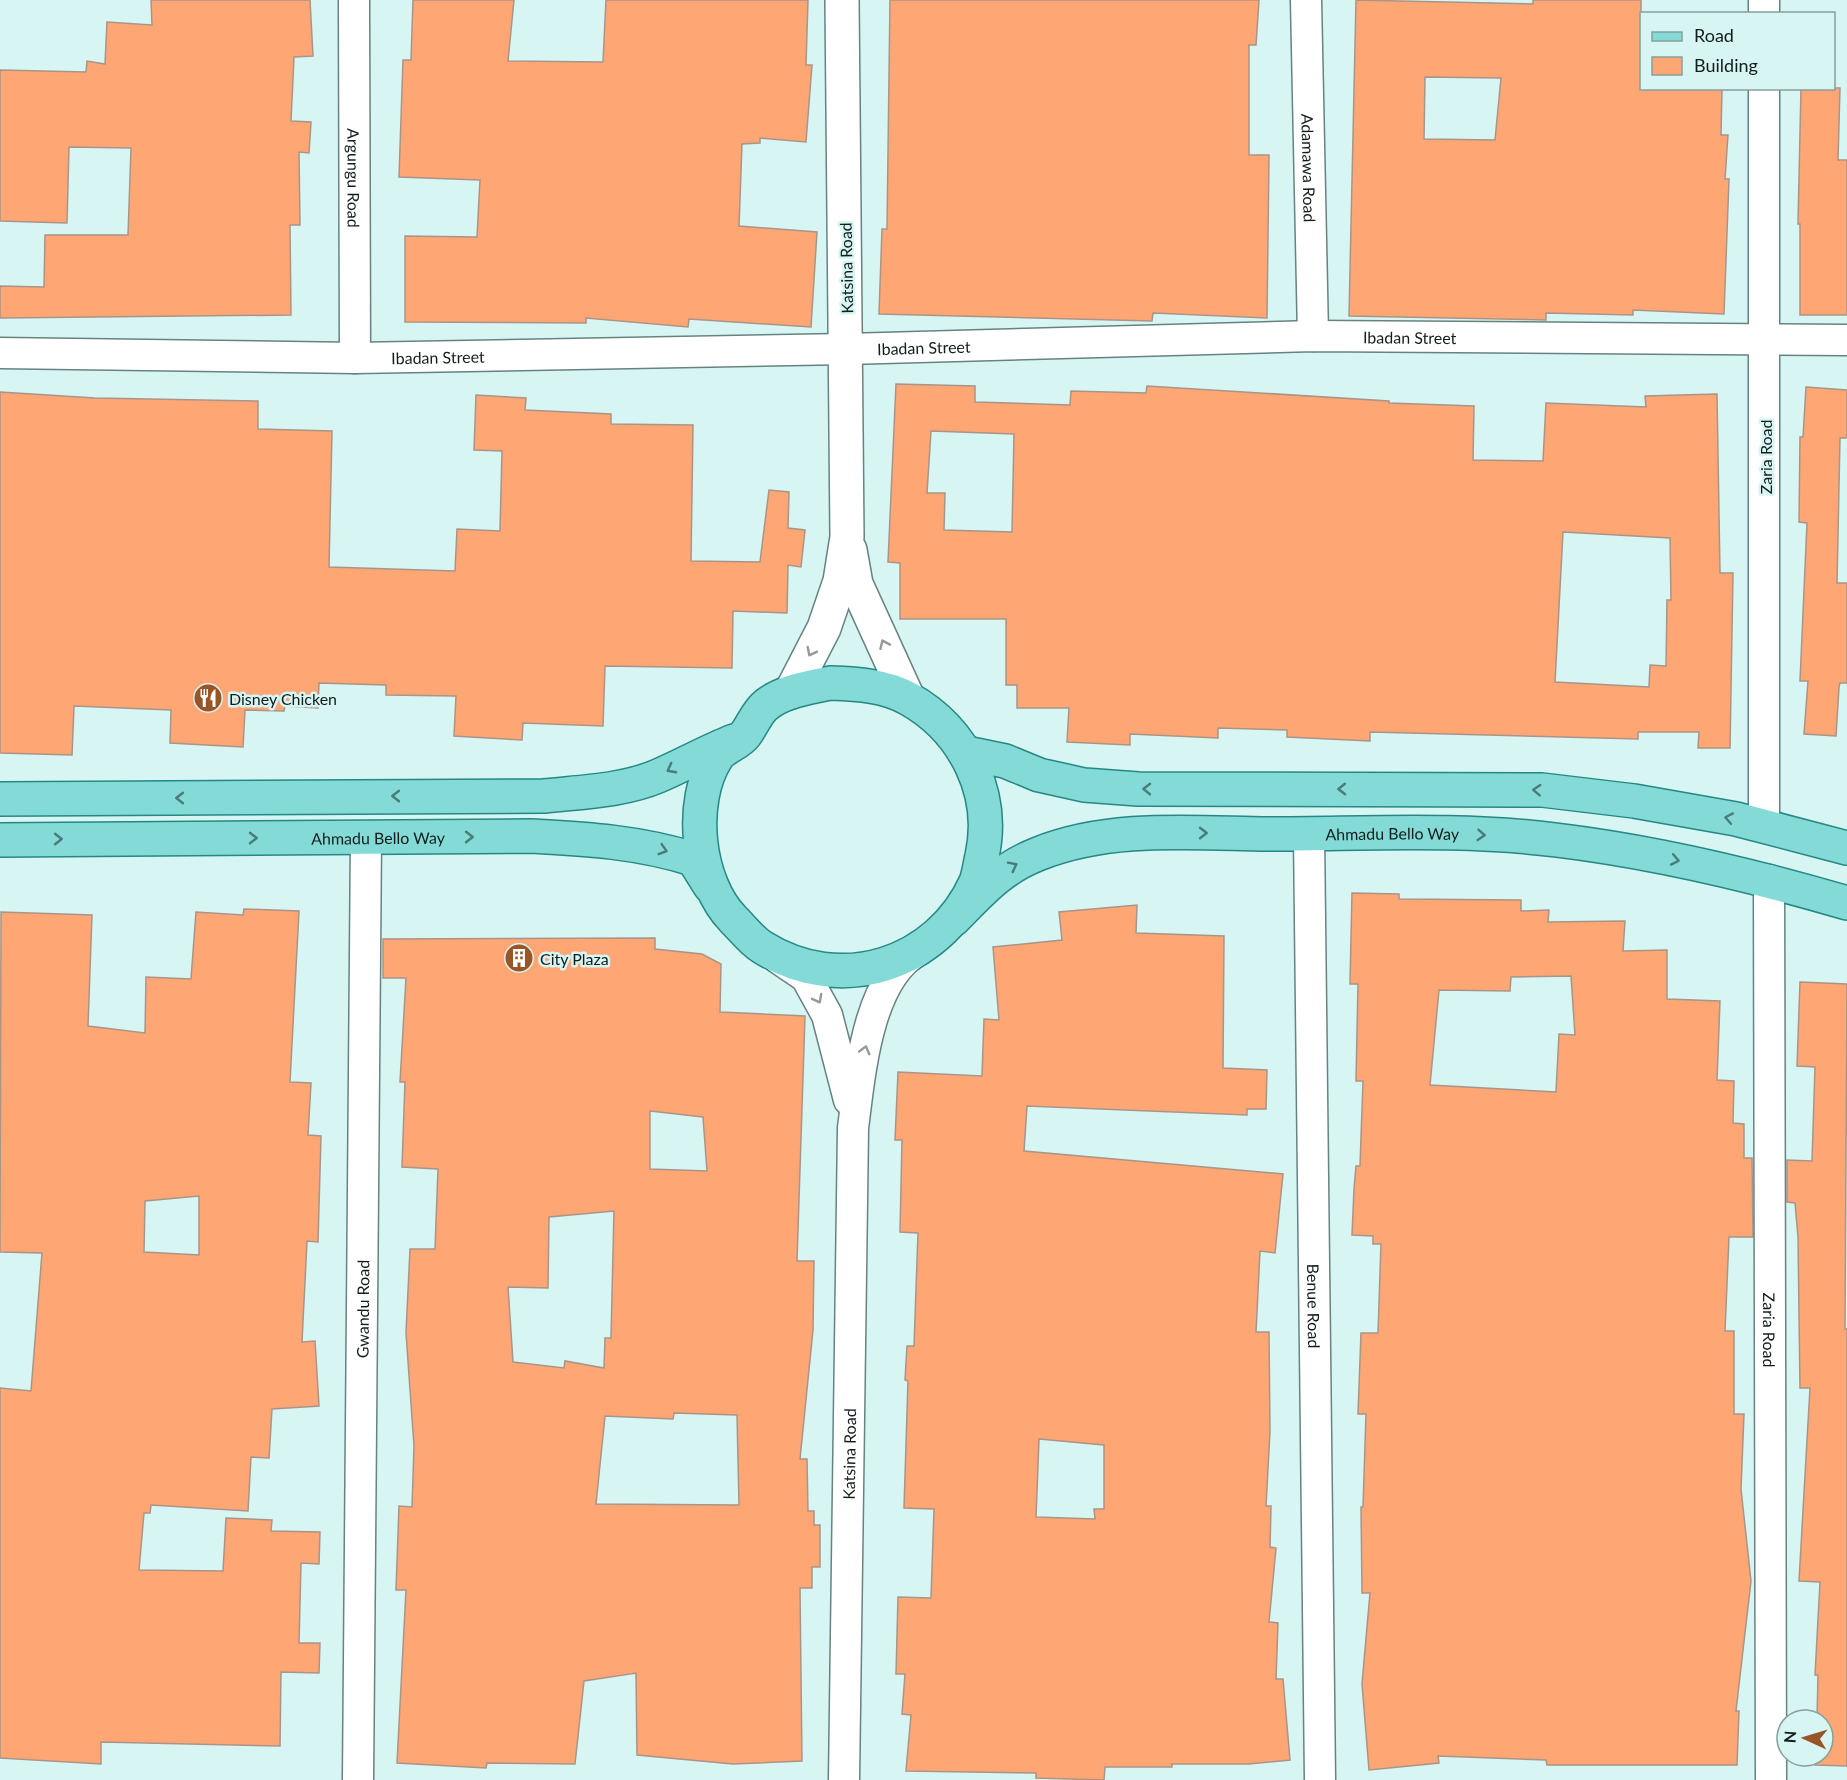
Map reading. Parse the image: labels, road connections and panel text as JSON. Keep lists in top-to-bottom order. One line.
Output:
{"streets":{"main road":["Ahmadu Bello Way"],"street":["Adamawa Road","Argungu Road","Katsina Road","Ibadan Street","Zaria Road","Benue Road","Gwandu Road"]},"crossings":[["Adamawa Road","Ibadan Street"],["Argungu Road","Ibadan Street"],["Katsina Road","Ibadan Street"],["Ibadan Street","Zaria Road"],["Zaria Road","Ahmadu Bello Way"],["Ahmadu Bello Way","Benue Road"],["Ahmadu Bello Way","Gwandu Road"]],"places":{"restaurant":["Disney Chicken"],"building":["City Plaza"]},"legend":["Road","Building"],"north":"left"}
